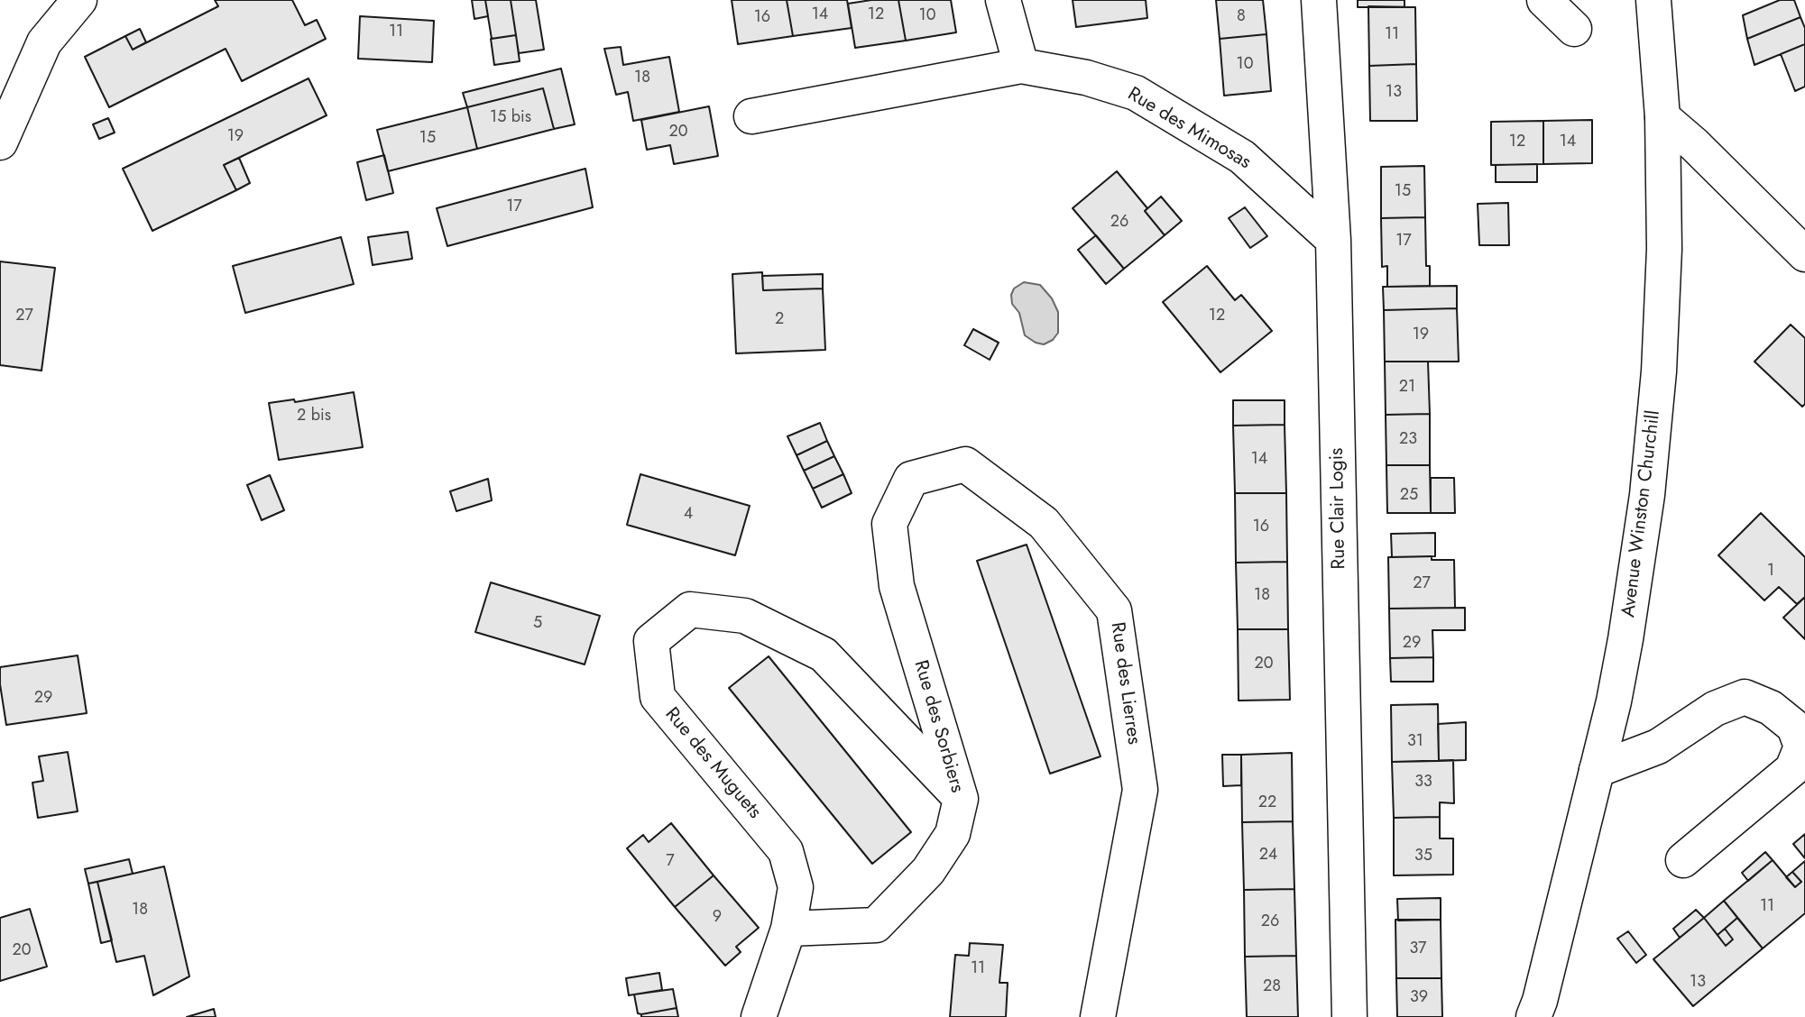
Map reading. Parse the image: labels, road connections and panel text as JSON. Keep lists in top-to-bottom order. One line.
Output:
{"streets":{"street":["Rue des Mimosas","Rue Clair Logis","Avenue Winston Churchill","Rue des Lierres","Rue des Sorbiers","Rue des Muguets"]},"crossings":[["Rue des Mimosas","Rue Clair Logis"],["Rue des Lierres","Rue des Sorbiers"],["Rue des Sorbiers","Rue des Muguets"]],"house_numbers":["14","12","10","8","16","11","11","10","18","13","15 bis","20","19","15","12","14","15","17","26","17","27","12","2","19","21","2 bis","23","14","25","4","16","1","27","18","5","29","20","29","31","33","22","24","35","7","11","18","9","26","37","20","11","13","28","39"]}
